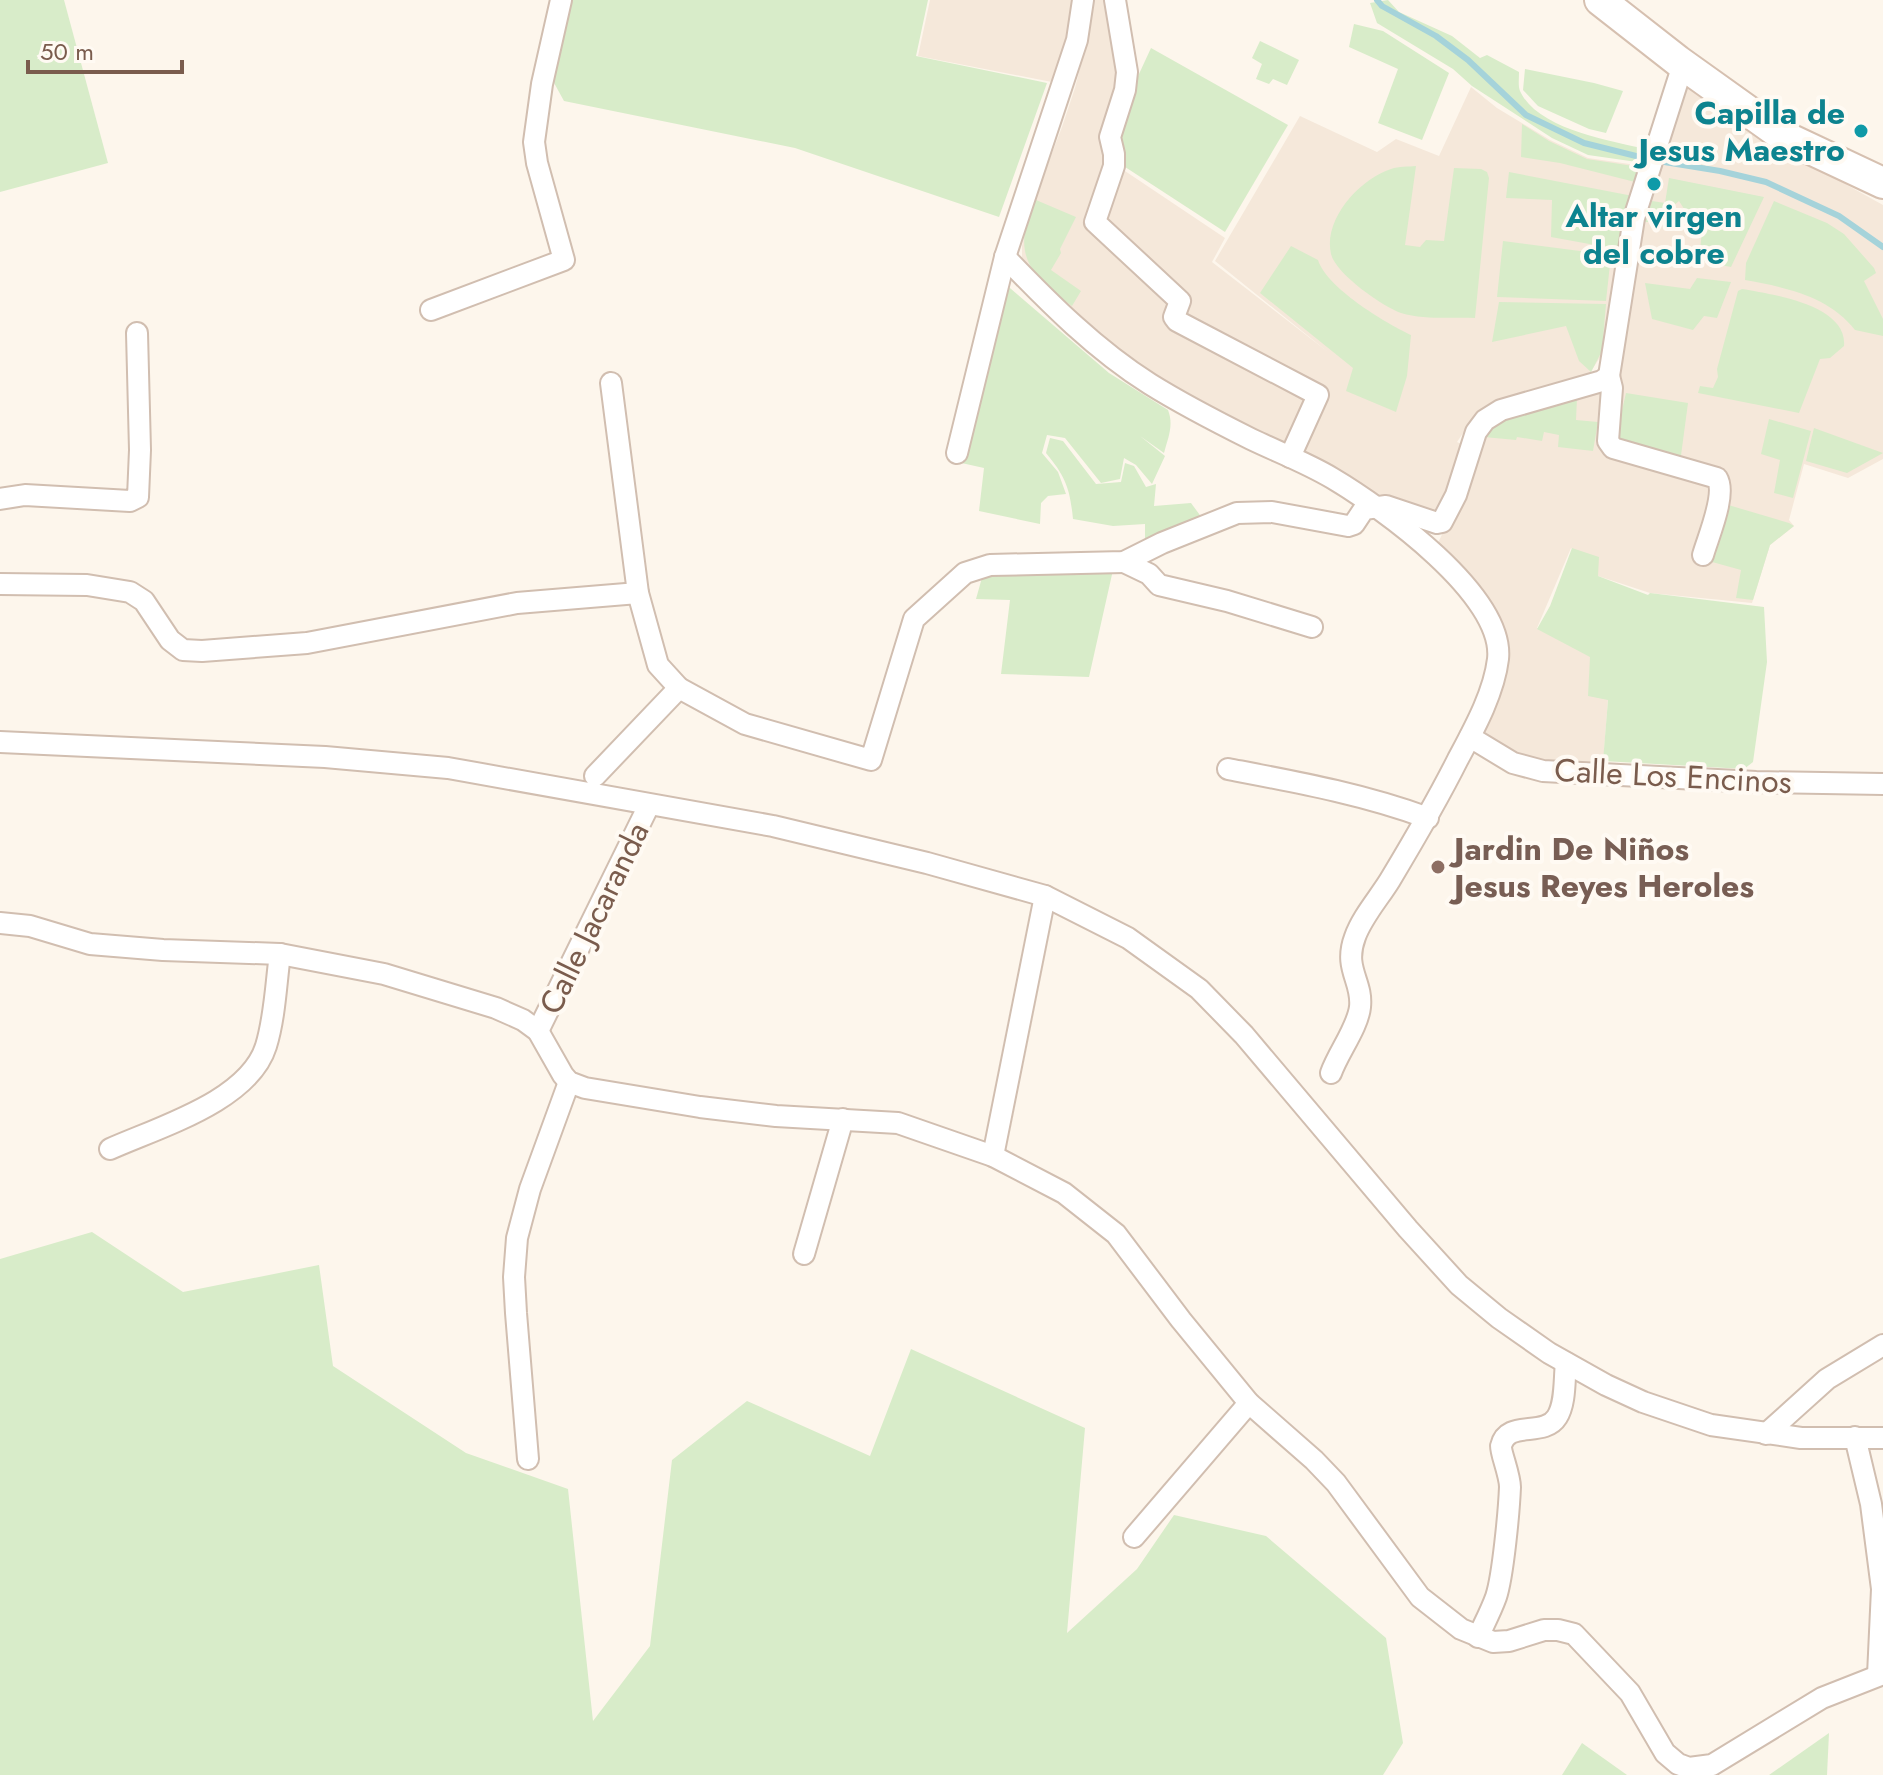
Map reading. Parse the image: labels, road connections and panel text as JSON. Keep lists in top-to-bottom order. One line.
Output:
{"streets":{"street":["Calle Los Encinos","Calle Jacaranda"]},"places":["Capilla de Jesus Maestro","Altar virgen del cobre","Jardin De Niños Jesus Reyes Heroles"],"scale_bar":"50 m"}
